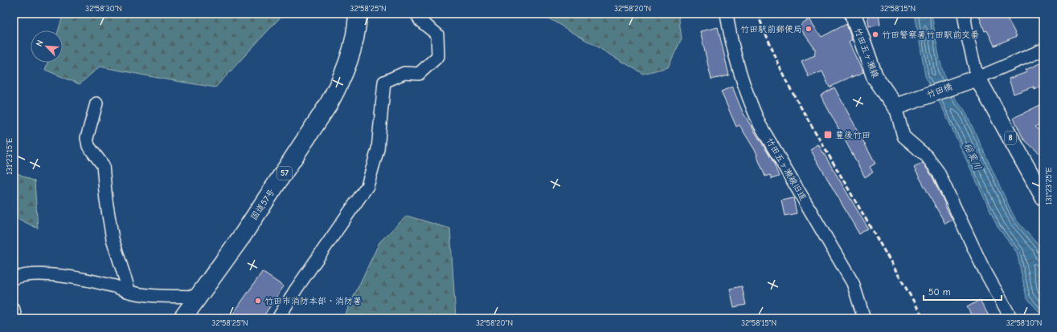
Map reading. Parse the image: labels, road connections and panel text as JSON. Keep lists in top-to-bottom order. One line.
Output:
{"streets":{"highway":["57","国道57号"],"main road":["竹田五ヶ瀬線","竹田橋","8"],"street":["竹田五ヶ瀬線旧道"]},"crossings":[["竹田五ヶ瀬線","竹田橋"],["竹田橋","8"]],"water":["稲葉川"],"places":{"other":["竹田駅前郵便局","竹田警察署竹田駅前交番","竹田市消防本部・消防署"],"transit":["豊後竹田"]},"scale_bar":"50 m","north":"top left","coordinates":["32°58'30\"N","32°58'25\"N","32°58'20\"N","32°58'15\"N","131°23'15\"E","131°23'25\"E","32°58'10\"N"]}
